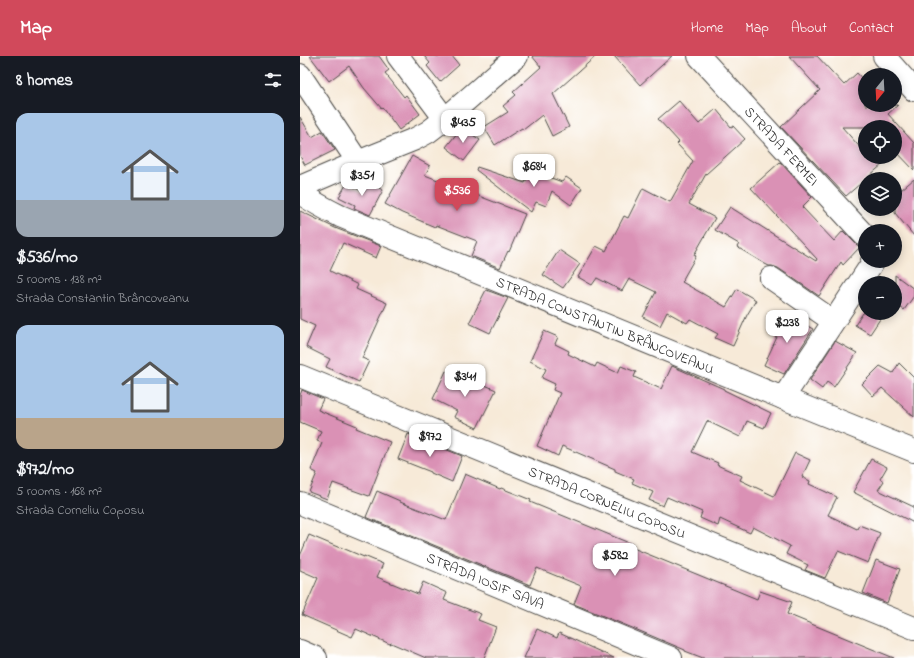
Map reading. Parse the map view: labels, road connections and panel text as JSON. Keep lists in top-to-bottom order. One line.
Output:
{"streets":{"street":["STRADA FERMEI","STRADA CONSTANTIN BRÂNCOVEANU","STRADA CORNELIU COPOSU","STRADA IOSIF SAVA"]},"north":"bottom","page":{"header":"Map","nav":["Home","Map","About","Contact"],"heading":"8 homes","map_buttons":["+","−"],"list":[{"name":"$536/mo","note":"5 rooms · 138 m² · Strada Constantin Brâncoveanu"},{"name":"$972/mo","note":"5 rooms · 168 m² · Strada Corneliu Coposu"}],"price":["$435","$684","$351","$536","$238","$341","$972","$582"]}}
